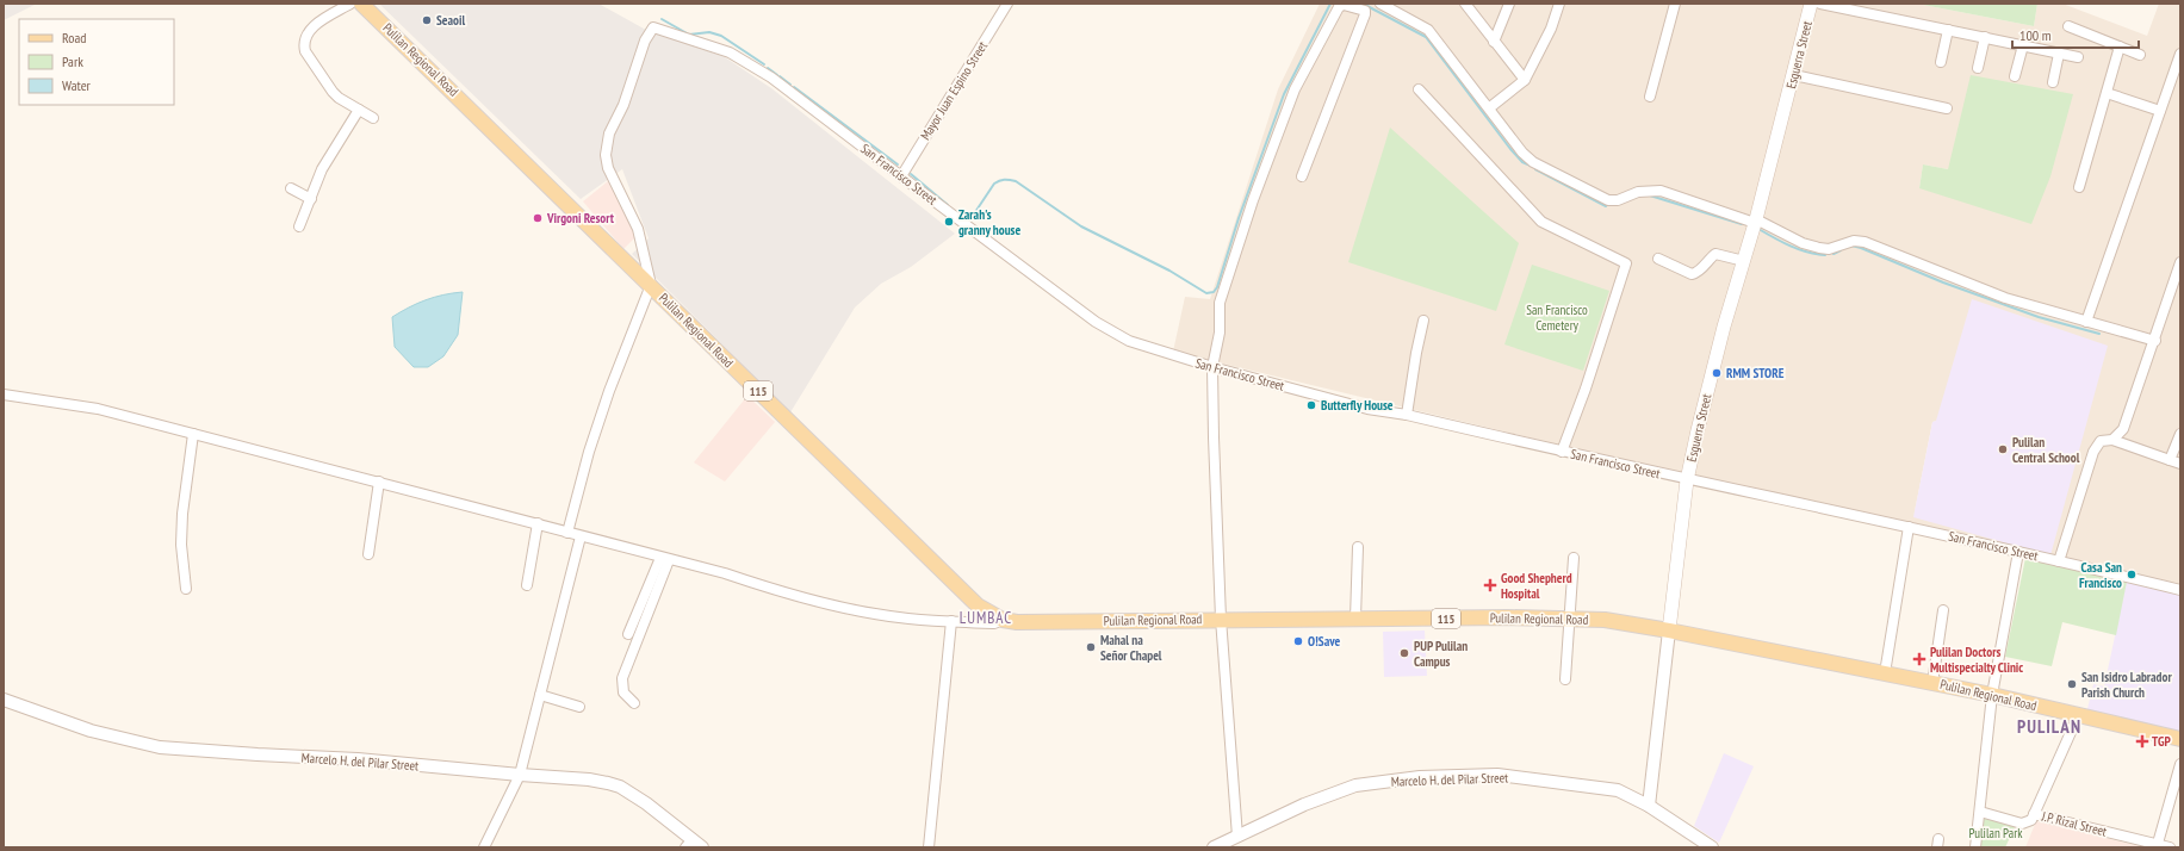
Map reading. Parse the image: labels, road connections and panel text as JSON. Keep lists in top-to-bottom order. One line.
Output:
{"streets":{"main road":["Esguerra Street","Pulilan Regional Road","115"],"street":["Mayor Juan Espino Street","San Francisco Street","Marcelo H. del Pilar Street","J.P. Rizal Street"]},"crossings":[["Esguerra Street","Pulilan Regional Road"],["Esguerra Street","San Francisco Street"],["Esguerra Street","Marcelo H. del Pilar Street"],["Pulilan Regional Road","San Francisco Street"],["Mayor Juan Espino Street","San Francisco Street"]],"districts":["LUMBAC","PULILAN"],"parks":["San Francisco Cemetery","Pulilan Park"],"places":{"other":["Seaoil","Virgoni Resort","Zarah's granny house","RMM STORE","Butterfly House","Pulilan Central School","Casa San Francisco","O!Save","Mahal na Señor Chapel","PUP Pulilan Campus","San Isidro Labrador Parish Church"],"health":["Good Shepherd Hospital","Pulilan Doctors Multispecialty Clinic","TGP"]},"legend":["Road","Park","Water"],"scale_bar":"100 m"}
